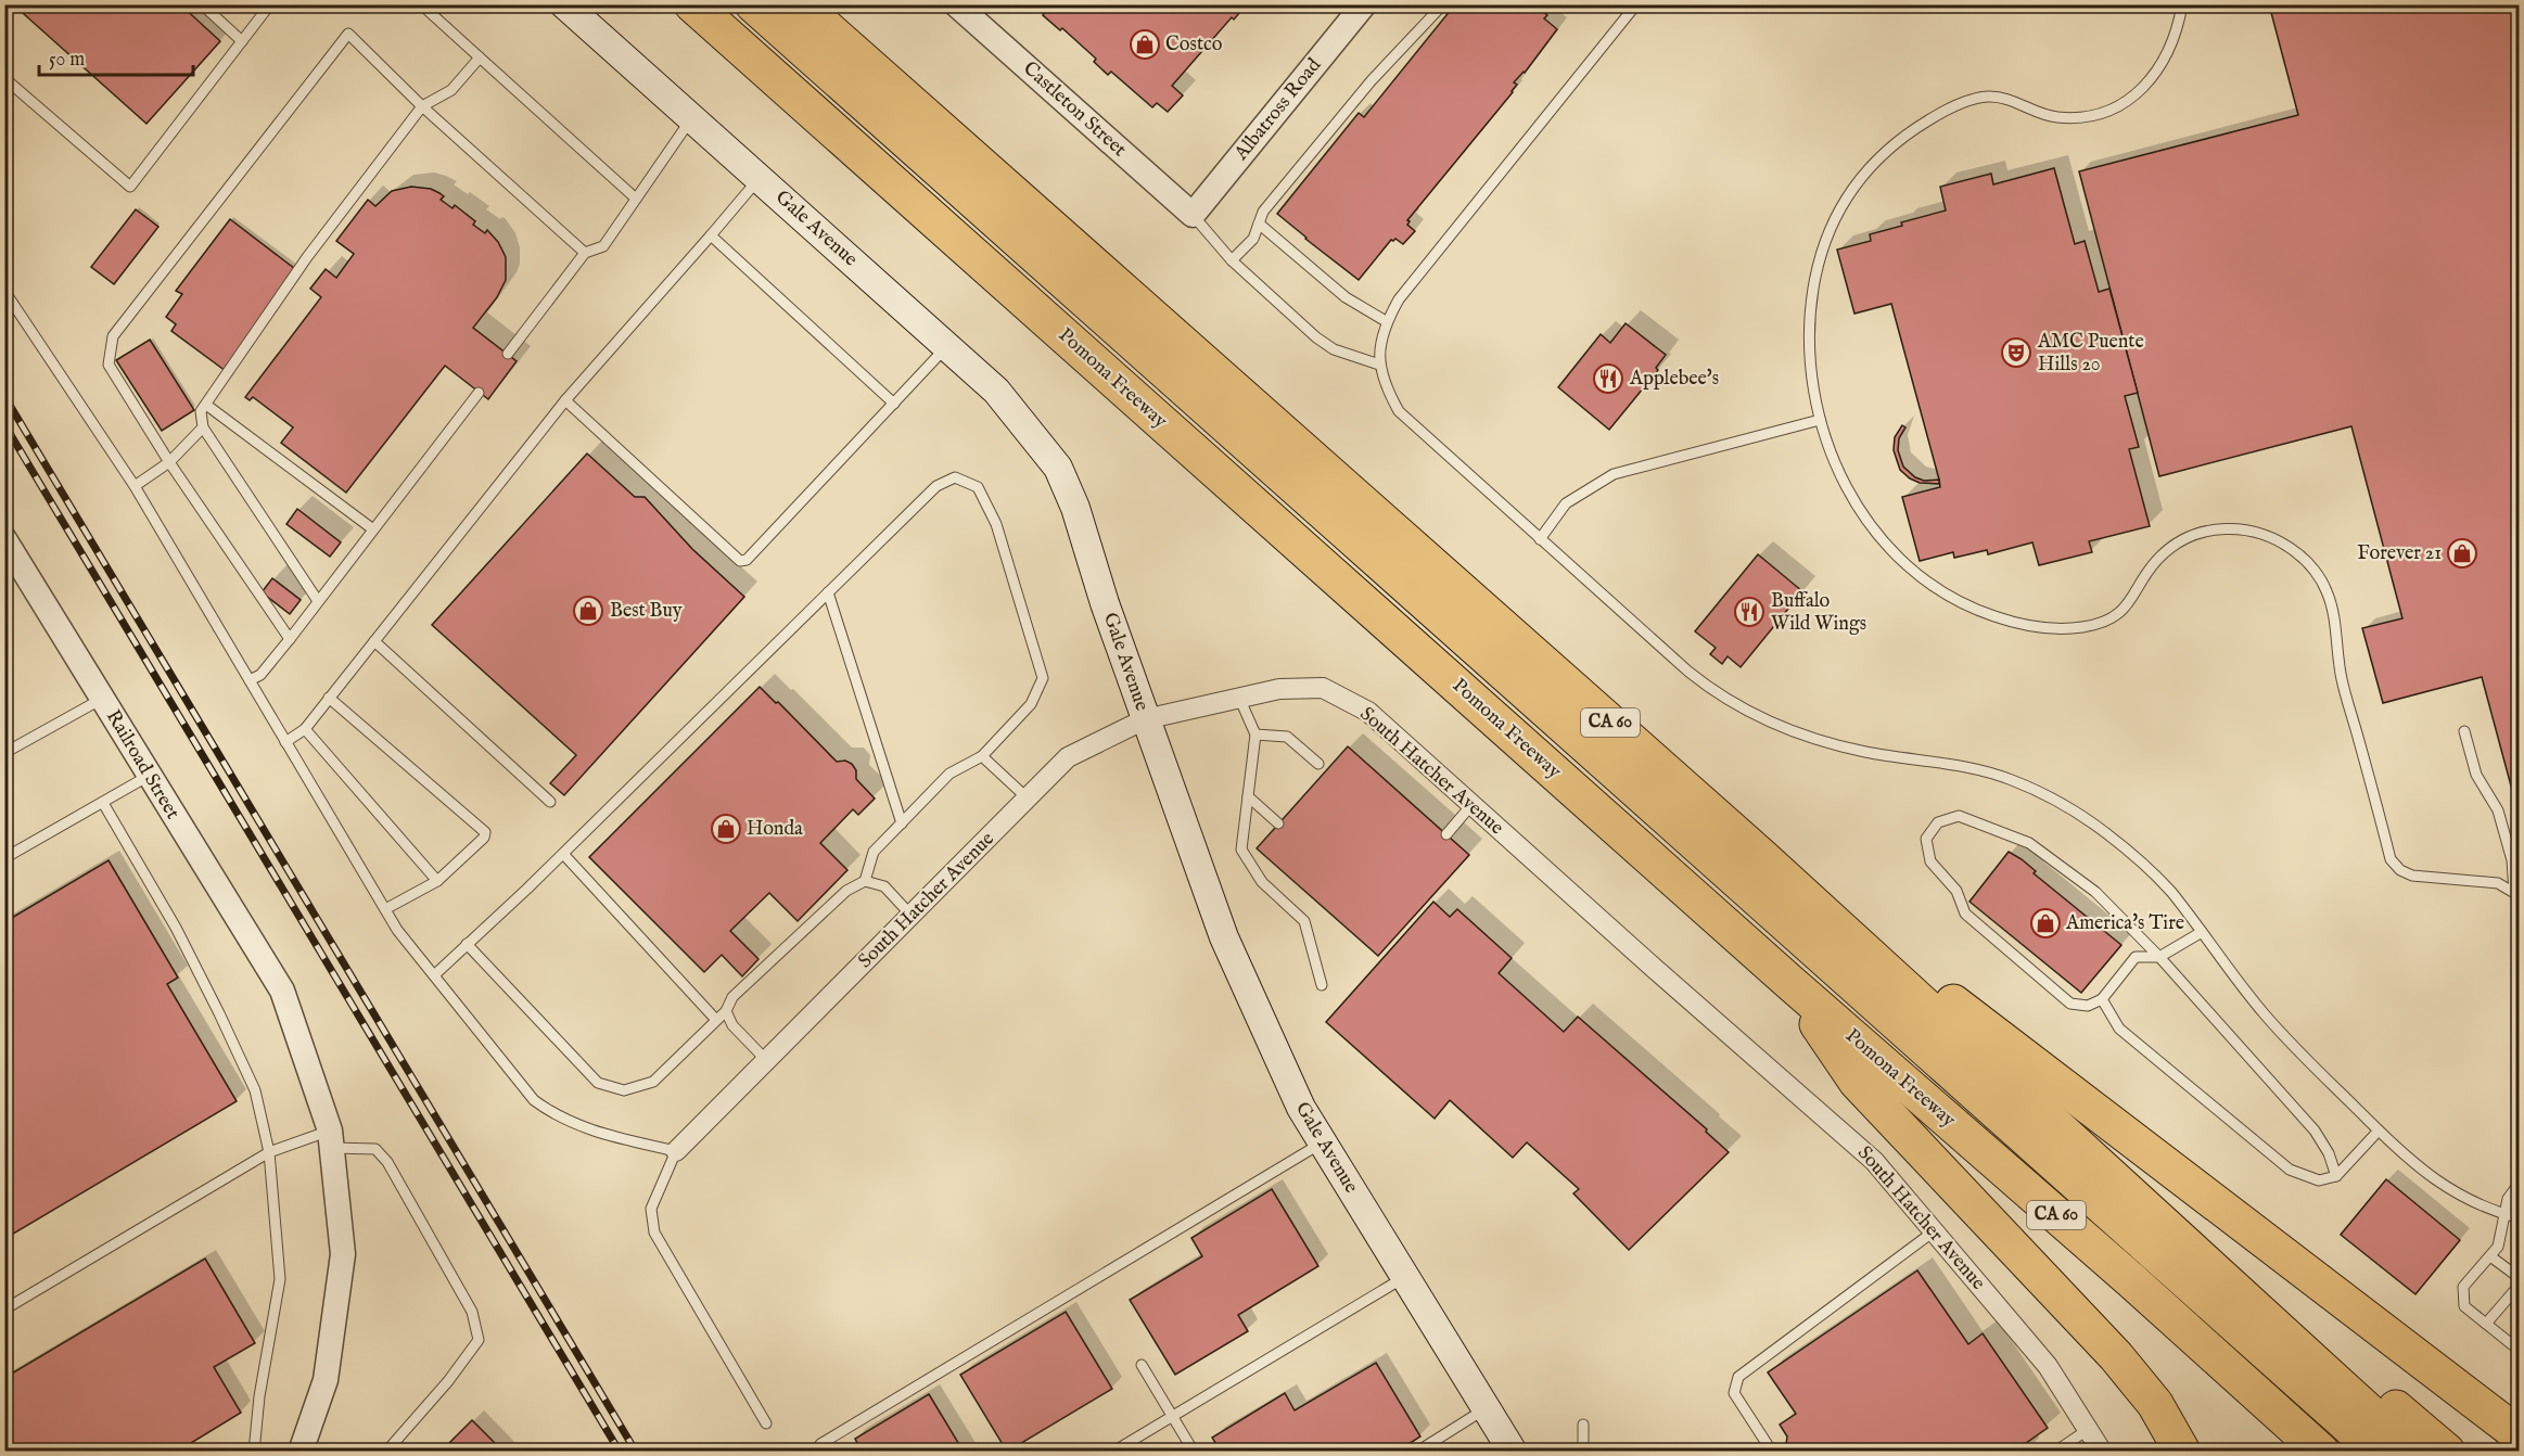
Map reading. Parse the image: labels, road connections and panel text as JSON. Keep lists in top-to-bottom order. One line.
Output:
{"streets":{"highway":["Pomona Freeway","CA 60"],"main road":["Gale Avenue"],"street":["Castleton Street","Albatross Road","Railroad Street","South Hatcher Avenue"]},"crossings":[["Castleton Street","Albatross Road"],["Gale Avenue","South Hatcher Avenue"]],"places":{"shop":["Costco","Forever 21","Best Buy","Honda","America's Tire"],"theatre":["AMC Puente Hills 20"],"restaurant":["Applebee's","Buffalo Wild Wings"]},"scale_bar":"50 m"}
